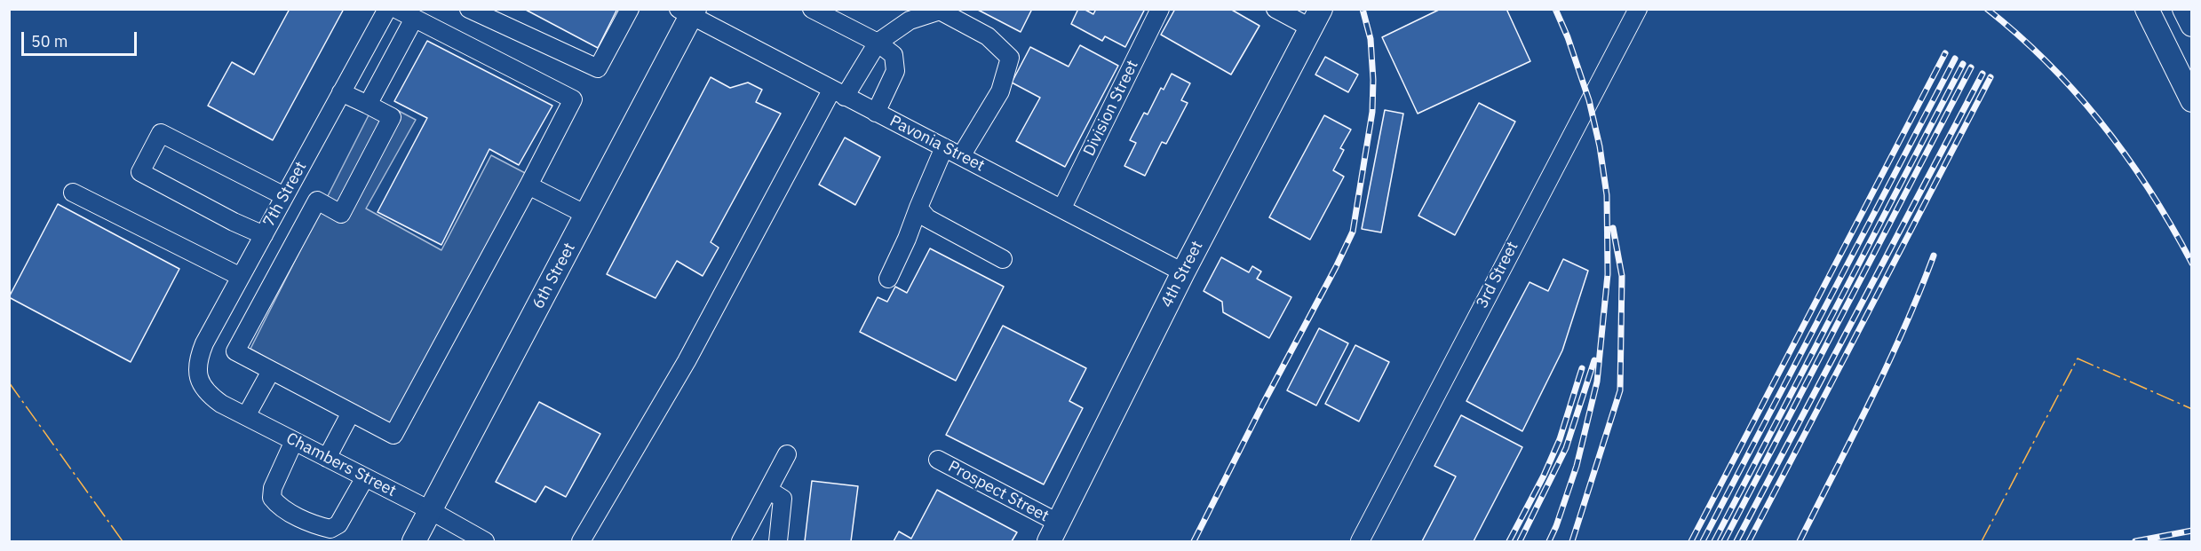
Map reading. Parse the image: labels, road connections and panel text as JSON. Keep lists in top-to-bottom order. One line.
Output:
{"streets":{"main road":["4th Street","6th Street"],"street":["Division Street","Pavonia Street","7th Street","3rd Street","Chambers Street","Prospect Street"]},"crossings":[["Division Street","Pavonia Street"],["Pavonia Street","4th Street"],["Pavonia Street","6th Street"],["7th Street","Chambers Street"],["4th Street","Prospect Street"],["6th Street","Chambers Street"]],"scale_bar":"50 m"}
